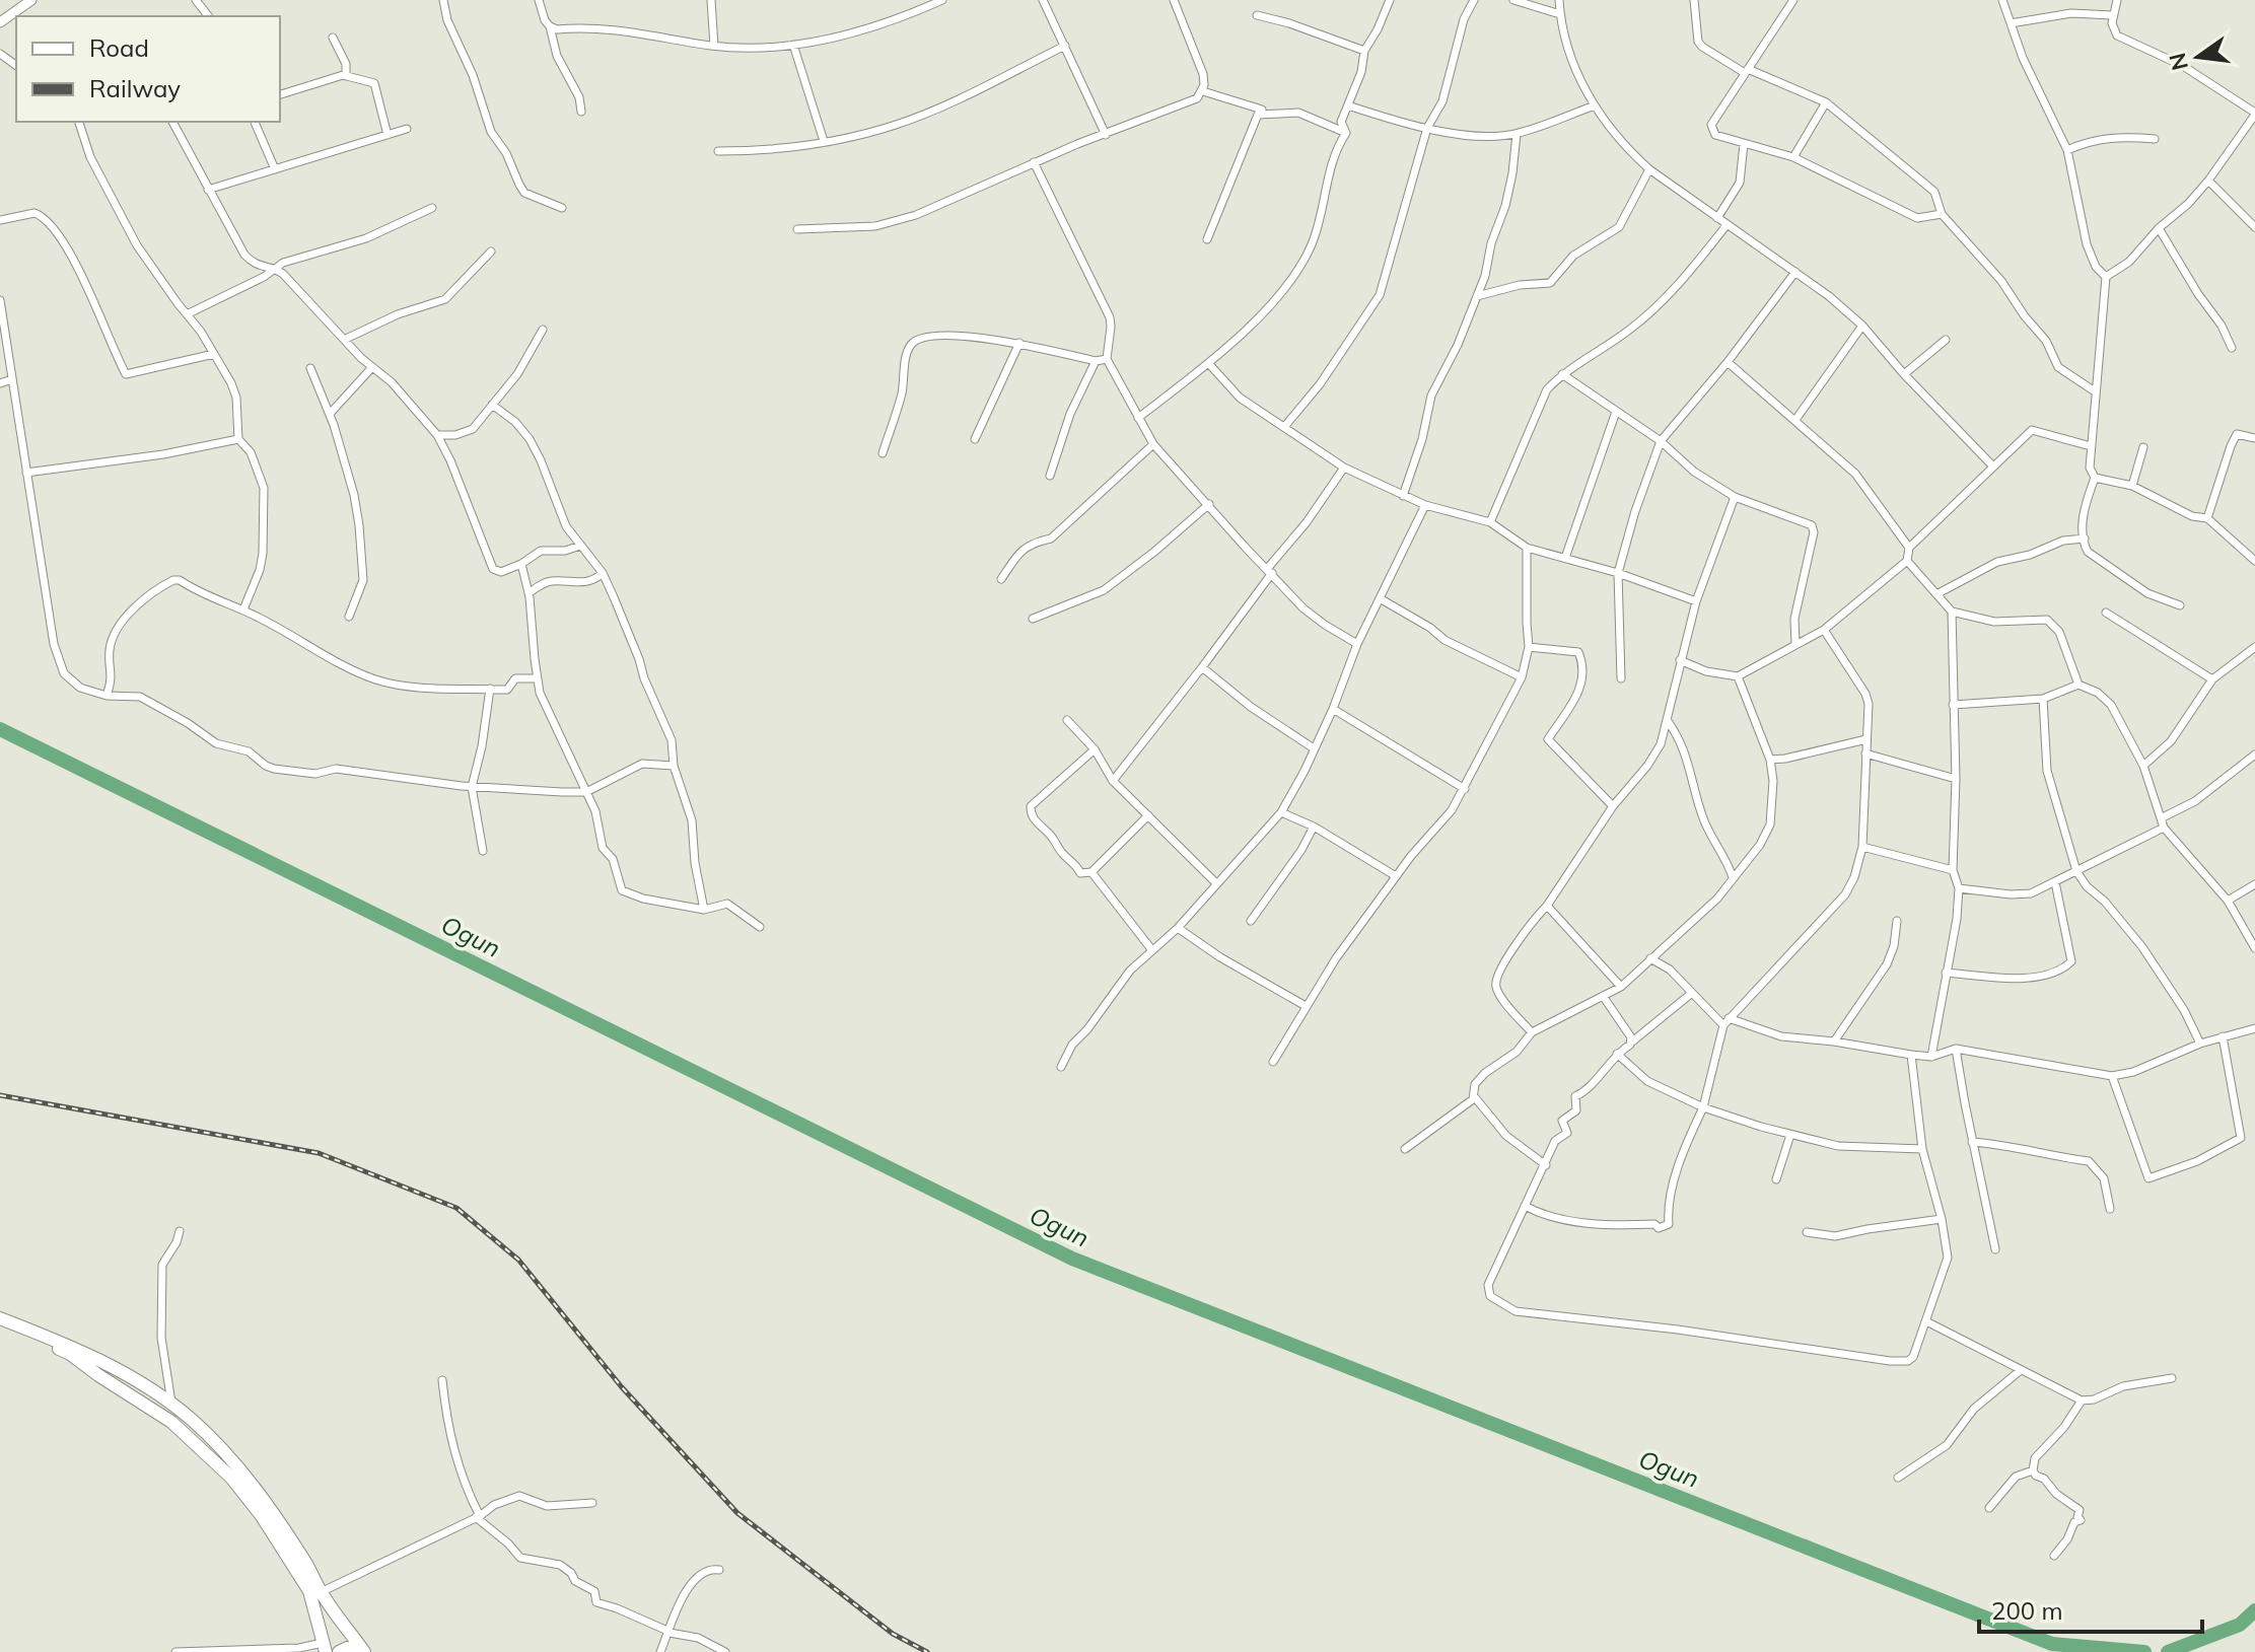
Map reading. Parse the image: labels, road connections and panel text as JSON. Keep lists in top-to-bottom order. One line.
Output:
{"water":["Ogun"],"legend":["Road","Railway"],"scale_bar":"200 m","north":"left"}
